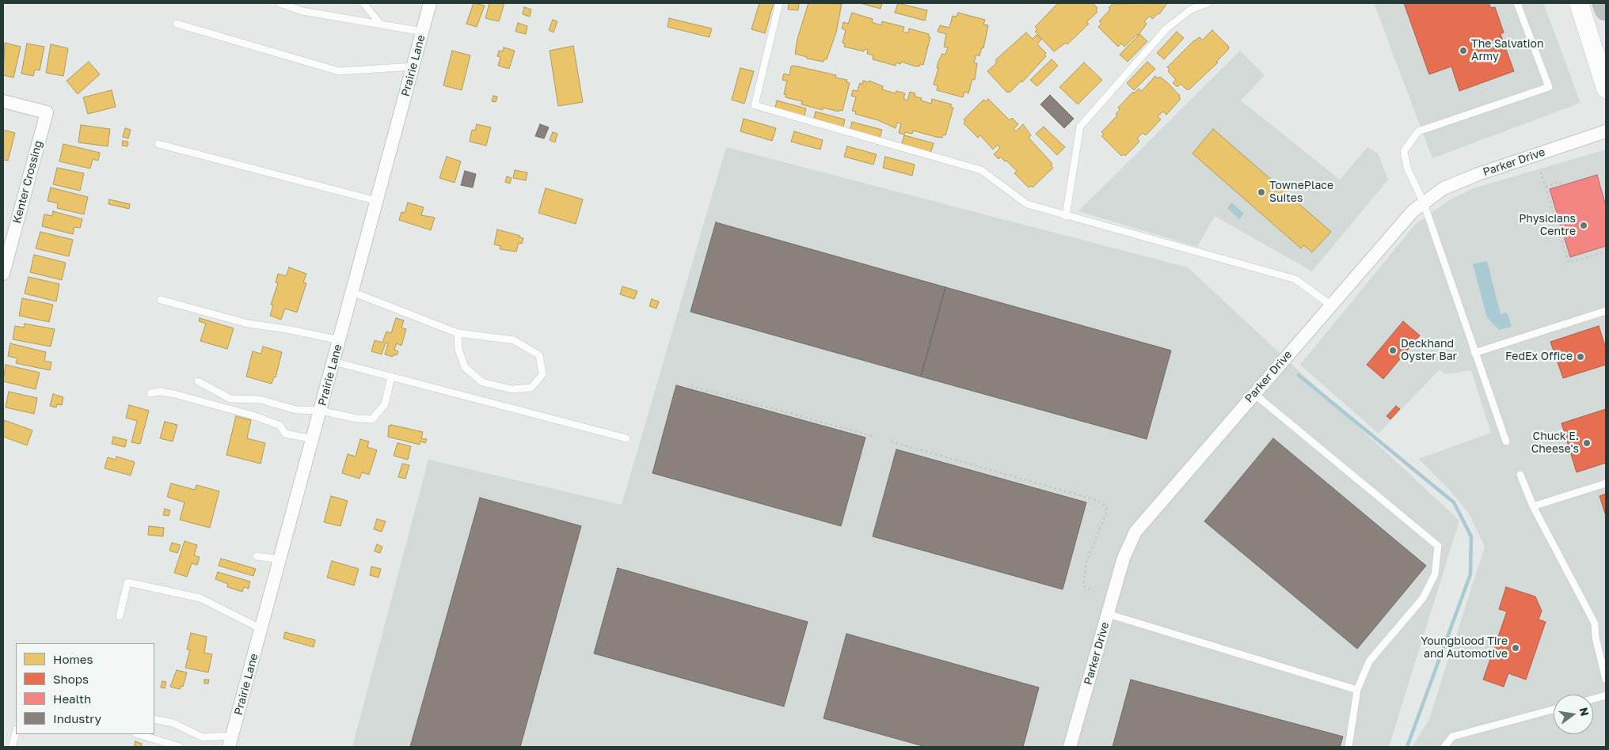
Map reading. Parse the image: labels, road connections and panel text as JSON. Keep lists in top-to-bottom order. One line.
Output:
{"streets":{"street":["Prairie Lane","Parker Drive","Kenter Crossing"]},"places":["The Salvation Army","TownePlace Suites","Physicians Centre","Deckhand Oyster Bar","FedEx Office","Chuck E. Cheese's","Youngblood Tire and Automotive"],"legend":["Homes","Shops","Health","Industry"],"north":"right"}
